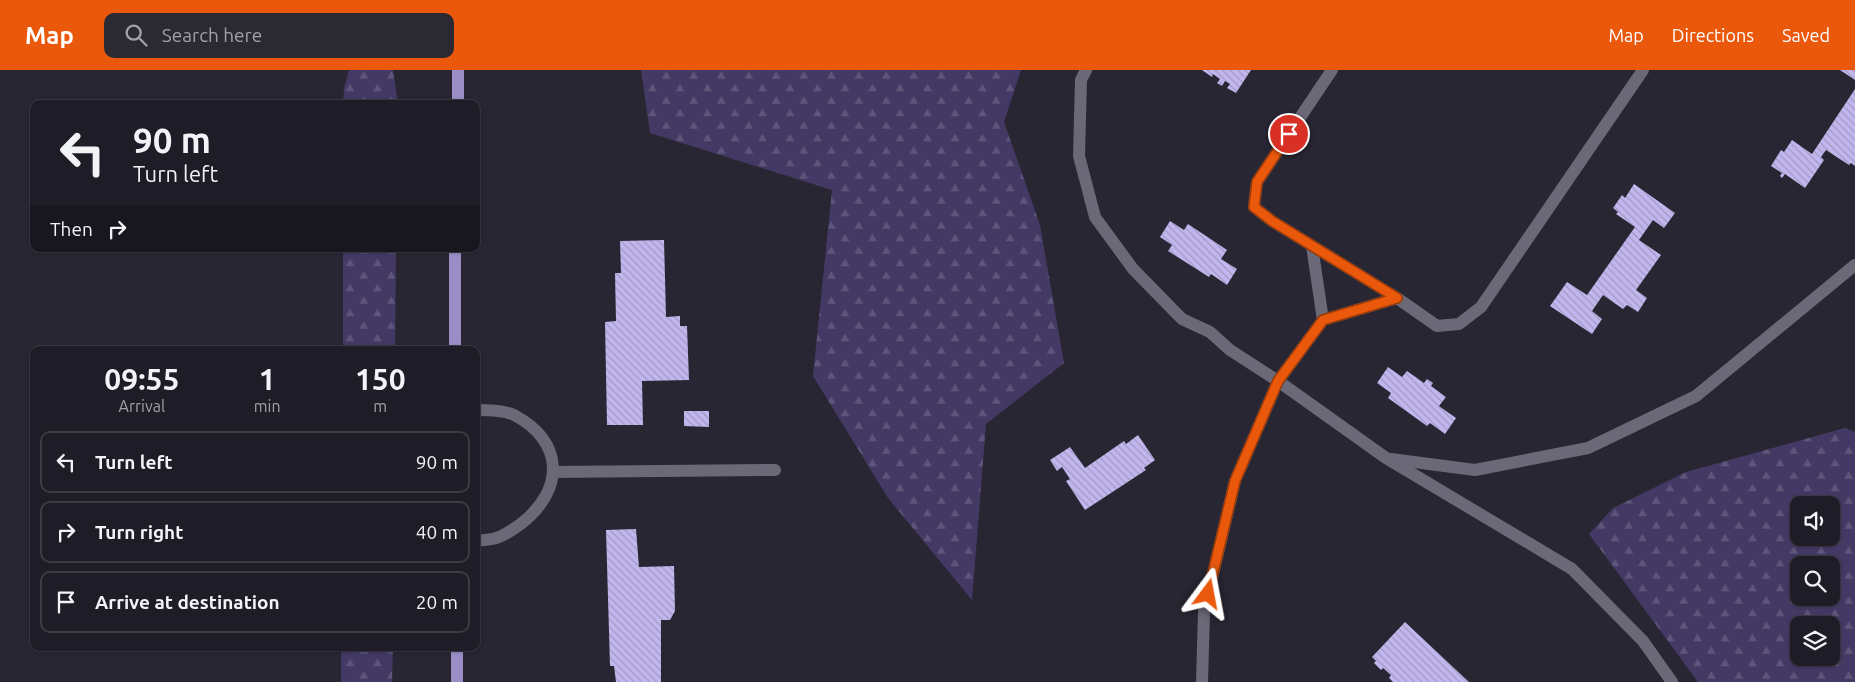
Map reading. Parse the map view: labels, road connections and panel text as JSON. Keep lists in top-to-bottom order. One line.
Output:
{"page":{"header":"Map","search":"Search here","nav":["Map","Directions","Saved"],"turn":["90 m","Turn left"],"then":"Then","eta":["09:55","Arrival","1","min","150","m"],"list":[{"name":"Turn left","value":"90 m"},{"name":"Turn right","value":"40 m"},{"name":"Arrive at destination","value":"20 m"}]}}
